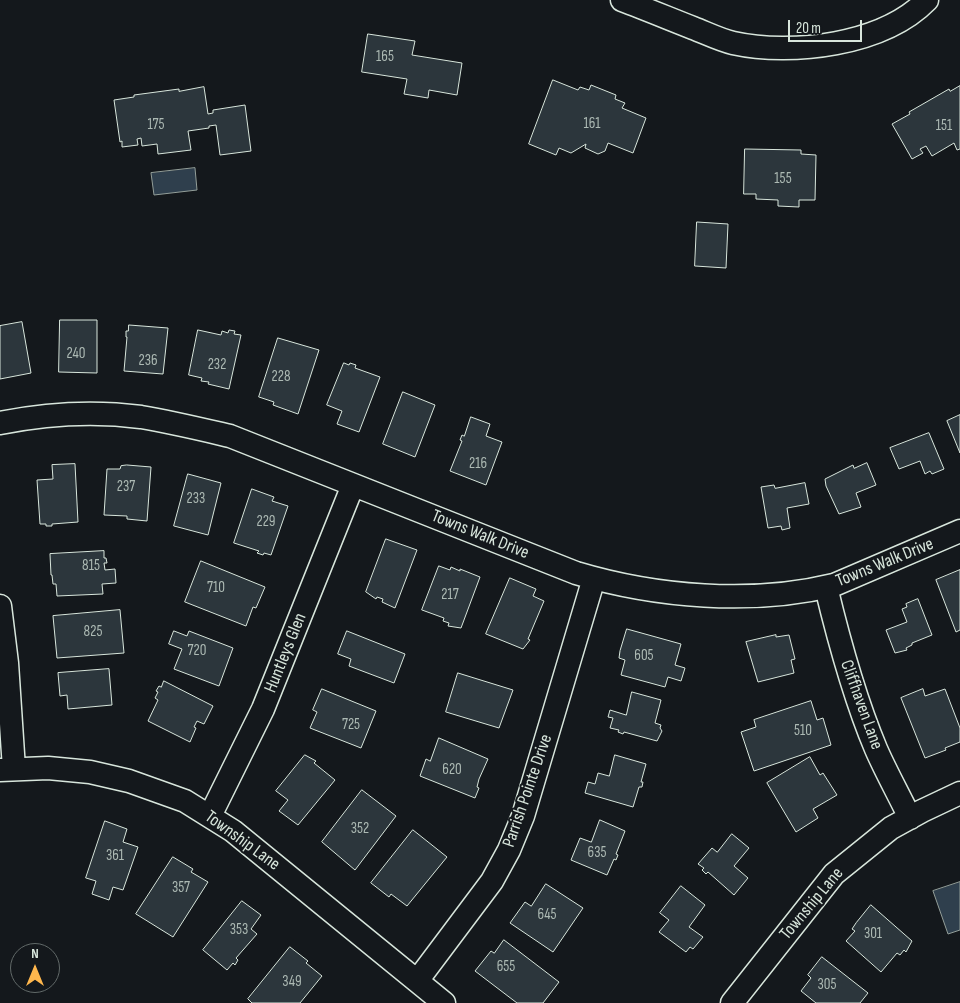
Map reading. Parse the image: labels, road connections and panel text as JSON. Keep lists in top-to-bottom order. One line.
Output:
{"streets":{"street":["Towns Walk Drive","Huntleys Glen","Cliffhaven Lane","Parrish Pointe Drive","Township Lane"]},"crossings":[["Towns Walk Drive","Huntleys Glen"],["Towns Walk Drive","Cliffhaven Lane"],["Towns Walk Drive","Parrish Pointe Drive"],["Huntleys Glen","Township Lane"],["Cliffhaven Lane","Township Lane"],["Parrish Pointe Drive","Township Lane"]],"house_numbers":["165","161","175","151","155","240","236","232","228","216","237","233","229","815","710","217","825","720","605","725","510","620","352","635","361","357","645","353","301","655","349","305"],"scale_bar":"20 m","north":"top"}
